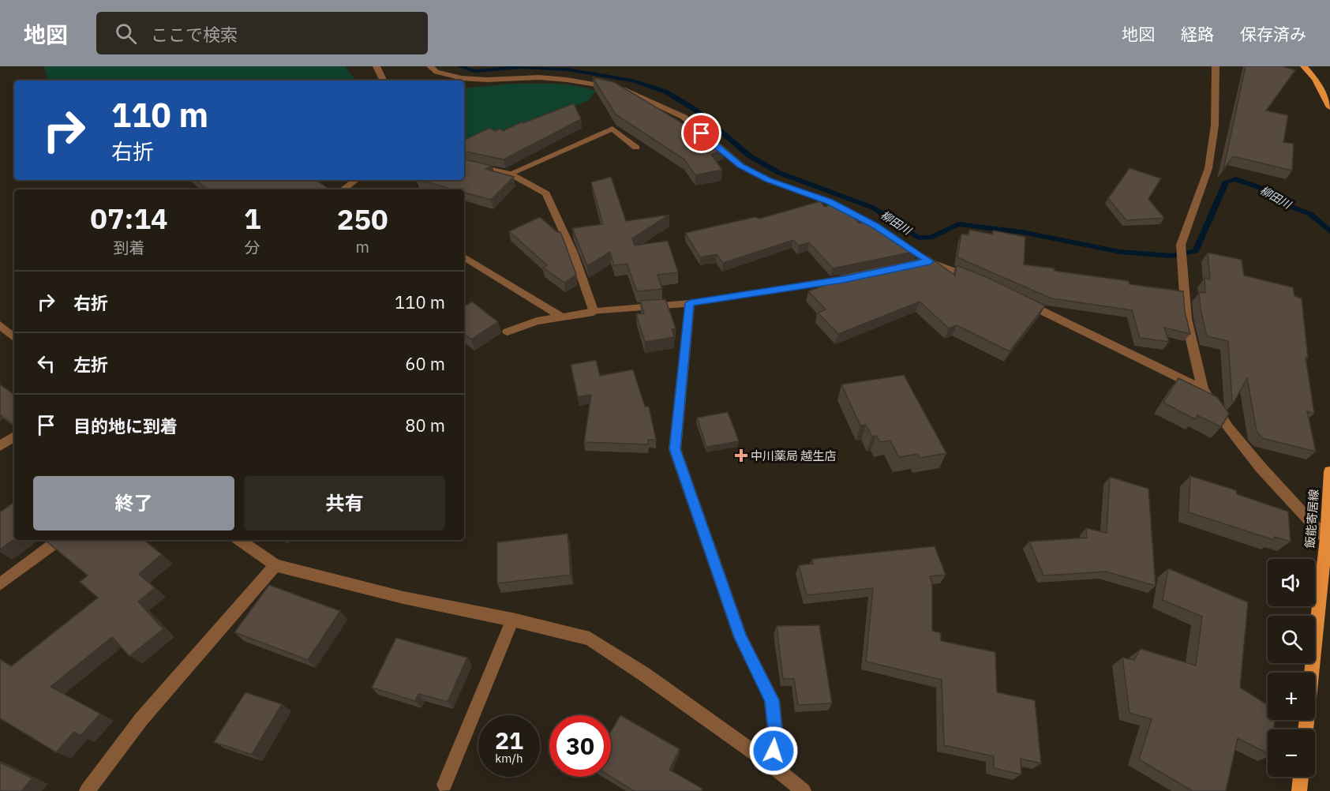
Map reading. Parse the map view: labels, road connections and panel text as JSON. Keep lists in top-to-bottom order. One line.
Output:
{"streets":{"main road":["飯能寄居線"]},"water":["柳田川"],"places":{"health":["中川薬局 越生店"]},"page":{"header":"地図","search":"ここで検索","nav":["地図","経路","保存済み"],"turn":["110 m","右折"],"eta":["07:14","到着","1","分","250","m"],"list":[{"name":"右折","value":"110 m"},{"name":"左折","value":"60 m"},{"name":"目的地に到着","value":"80 m"}],"buttons":["終了","共有"],"map_buttons":["+","−"],"speed":"21 km/h","limit":"30"}}
